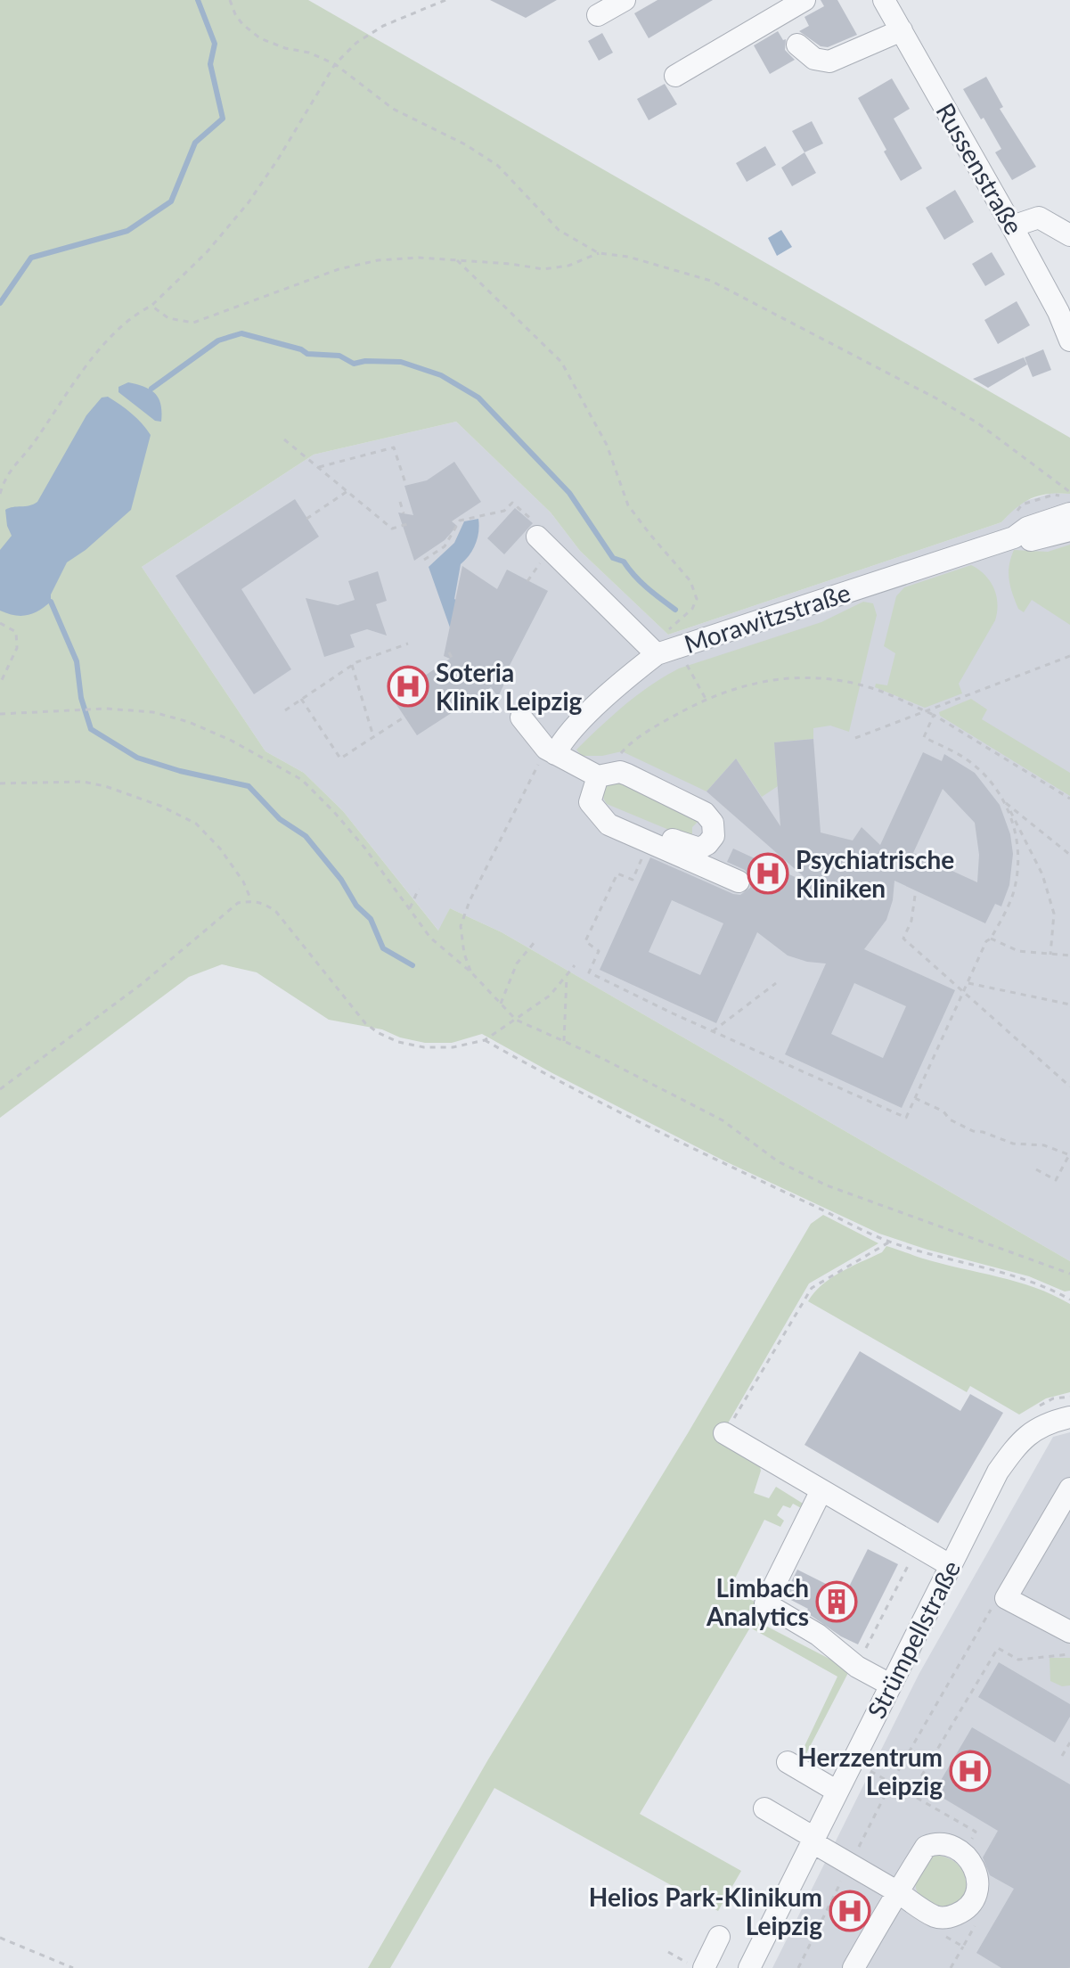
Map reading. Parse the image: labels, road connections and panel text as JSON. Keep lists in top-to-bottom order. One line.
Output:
{"streets":{"street":["Russenstraße","Morawitzstraße","Strümpellstraße"]},"places":{"hospital":["Soteria Klinik Leipzig","Psychiatrische Kliniken","Herzzentrum Leipzig","Helios Park-Klinikum Leipzig"],"building":["Limbach Analytics"]}}
